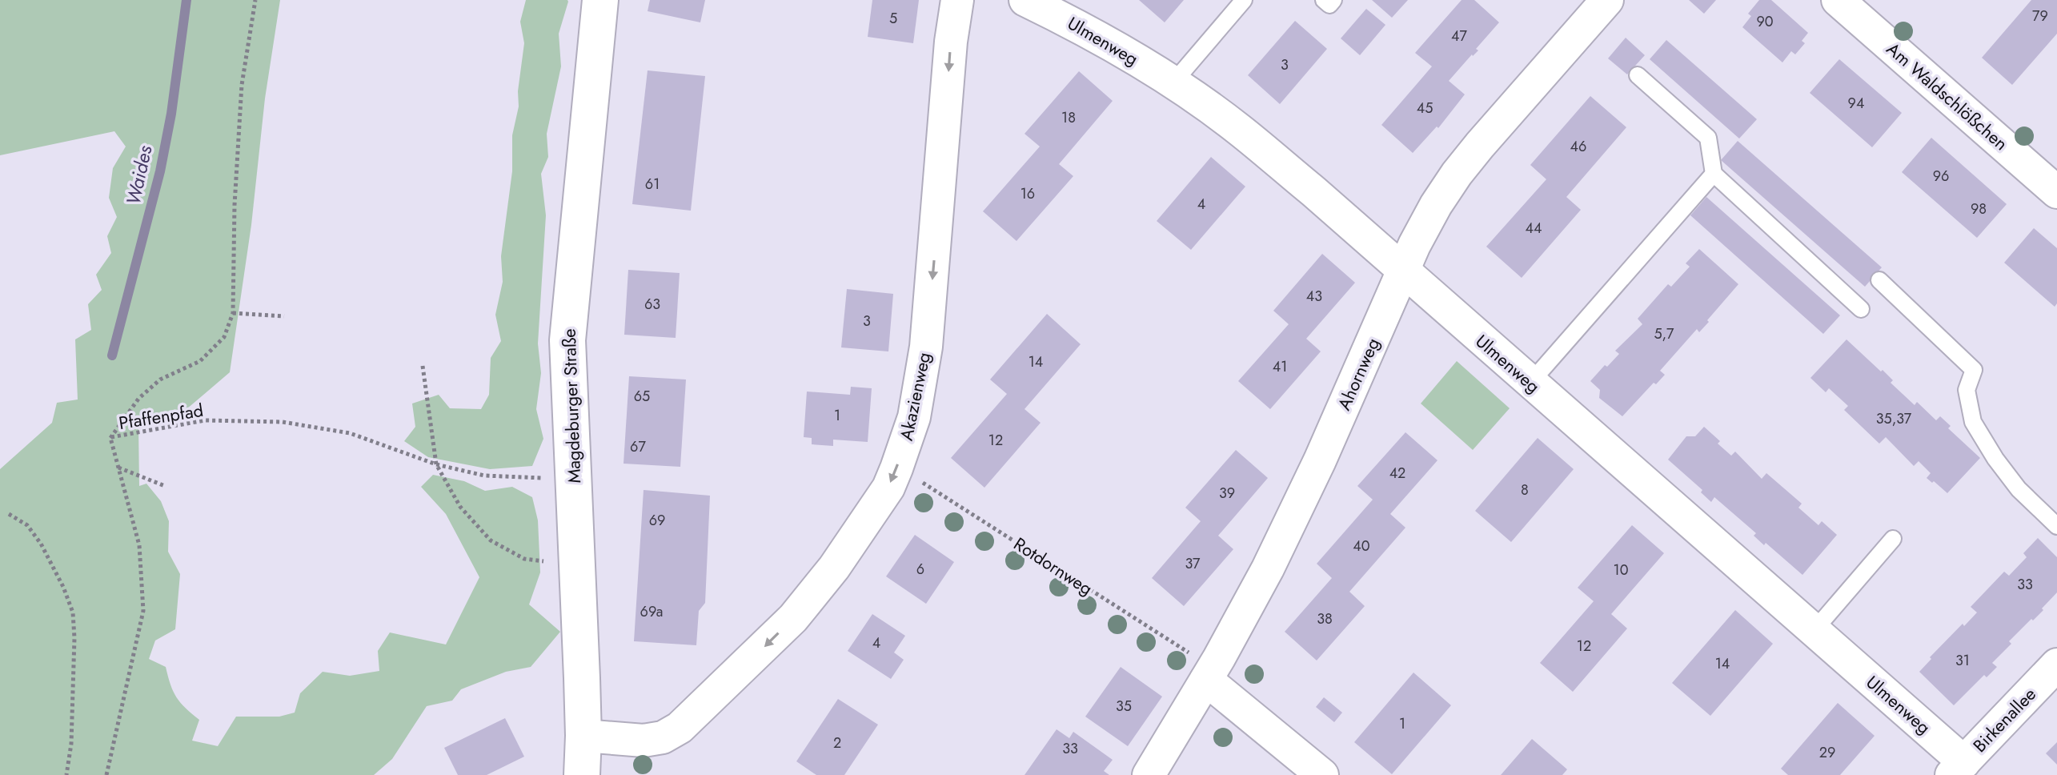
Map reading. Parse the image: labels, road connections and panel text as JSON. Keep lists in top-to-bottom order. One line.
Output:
{"streets":{"main road":["Magdeburger Straße"],"street":["Ulmenweg","Am Waldschlößchen","Ahornweg","Akazienweg","Birkenallee"],"path":["Pfaffenpfad","Rotdornweg"]},"crossings":[["Ulmenweg","Ahornweg"],["Ulmenweg","Birkenallee"],["Ahornweg","Rotdornweg"],["Akazienweg","Magdeburger Straße"]],"one_way":["Akazienweg"],"water":["Waides"],"house_numbers":["79","5","90","47","3","94","45","18","46","96","61","16","4","98","44","43","63","3","5,7","14","41","65","1","35,37","12","67","42","8","39","69","40","37","6","10","33","69a","38","4","12","31","14","35","1","2","33","29"]}
